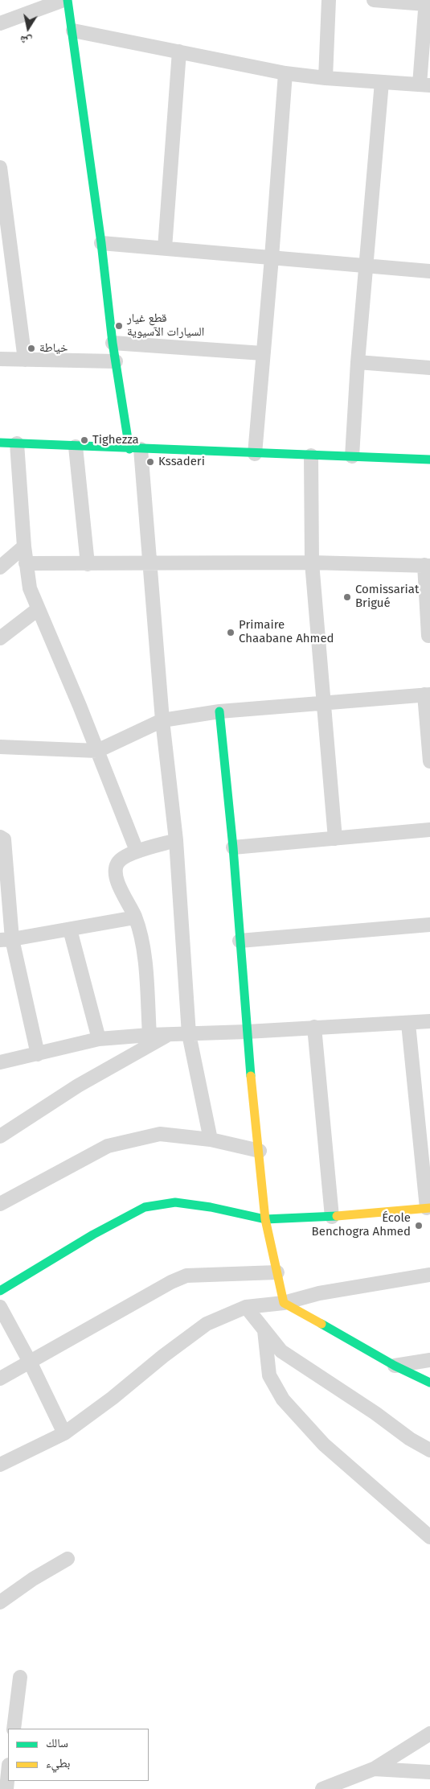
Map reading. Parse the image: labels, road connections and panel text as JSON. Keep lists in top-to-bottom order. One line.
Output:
{"places":["قطع غيار السيارات الآسيوية","خياطة","Tighezza","Kssaderi","Comissariat Brigué","Primaire Chaabane Ahmed","École Benchogra Ahmed"],"legend":["سالك","بطيء"],"north":"bottom"}
